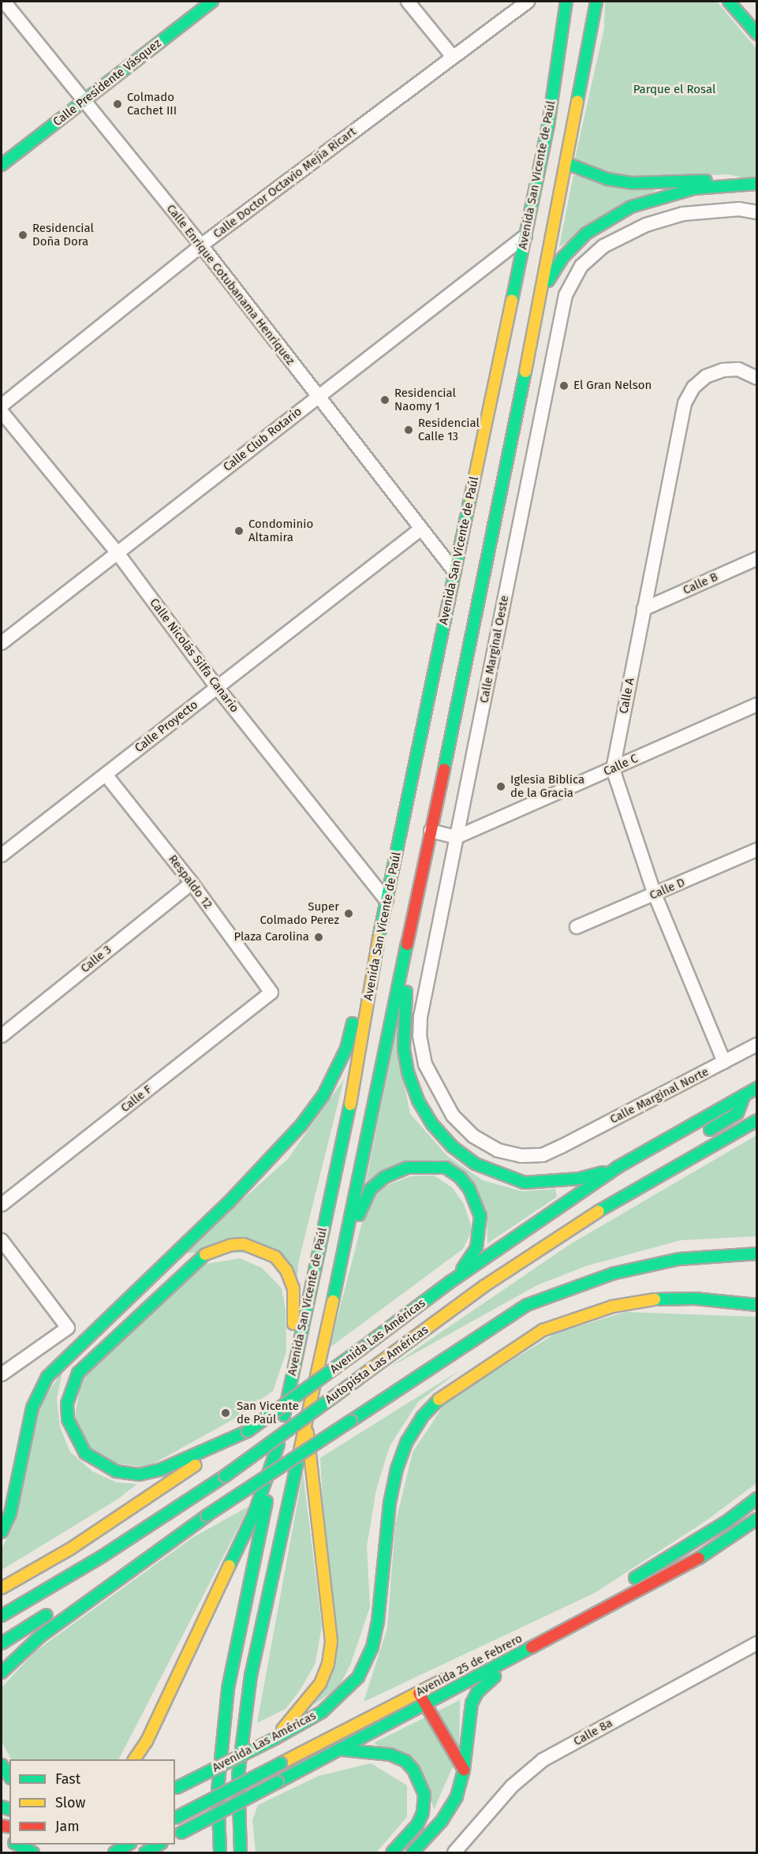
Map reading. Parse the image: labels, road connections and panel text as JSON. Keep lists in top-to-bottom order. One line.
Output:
{"streets":{"main road":["Calle Presidente Vásquez","Avenida San Vicente de Paúl","Avenida Las Américas","Autopista Las Américas","Avenida 25 de Febrero"],"street":["Calle Doctor Octavio Mejía Ricart","Calle Enrique Cotubanama Henriquez","Calle Club Rotario","Calle B","Calle Marginal Oeste","Calle Nicolás Silfa Canario","Calle A","Calle Proyecto","Calle C","Respaldo 12","Calle D","Calle 3","Calle Marginal Norte","Calle F","Calle 8a"]},"crossings":[["Calle Presidente Vásquez","Calle Enrique Cotubanama Henriquez"],["Avenida San Vicente de Paúl","Calle Enrique Cotubanama Henriquez"],["Avenida San Vicente de Paúl","Calle Club Rotario"],["Avenida San Vicente de Paúl","Calle Nicolás Silfa Canario"],["Calle Doctor Octavio Mejía Ricart","Calle Enrique Cotubanama Henriquez"],["Calle Enrique Cotubanama Henriquez","Calle Club Rotario"],["Calle Enrique Cotubanama Henriquez","Calle Proyecto"],["Calle Club Rotario","Calle Nicolás Silfa Canario"],["Calle B","Calle A"],["Calle Marginal Oeste","Calle C"],["Calle Marginal Oeste","Calle Marginal Norte"],["Calle Nicolás Silfa Canario","Calle Proyecto"],["Calle A","Calle C"],["Calle A","Calle D"],["Calle A","Calle Marginal Norte"],["Calle Proyecto","Respaldo 12"],["Respaldo 12","Calle 3"],["Respaldo 12","Calle F"]],"parks":["Parque el Rosal"],"places":["Colmado Cachet III","Residencial Doña Dora","El Gran Nelson","Residencial Naomy 1","Residencial Calle 13","Condominio Altamira","Iglesia Biblica de la Gracia","Super Colmado Perez","Plaza Carolina","San Vicente de Paúl"],"legend":["Fast","Slow","Jam"]}
